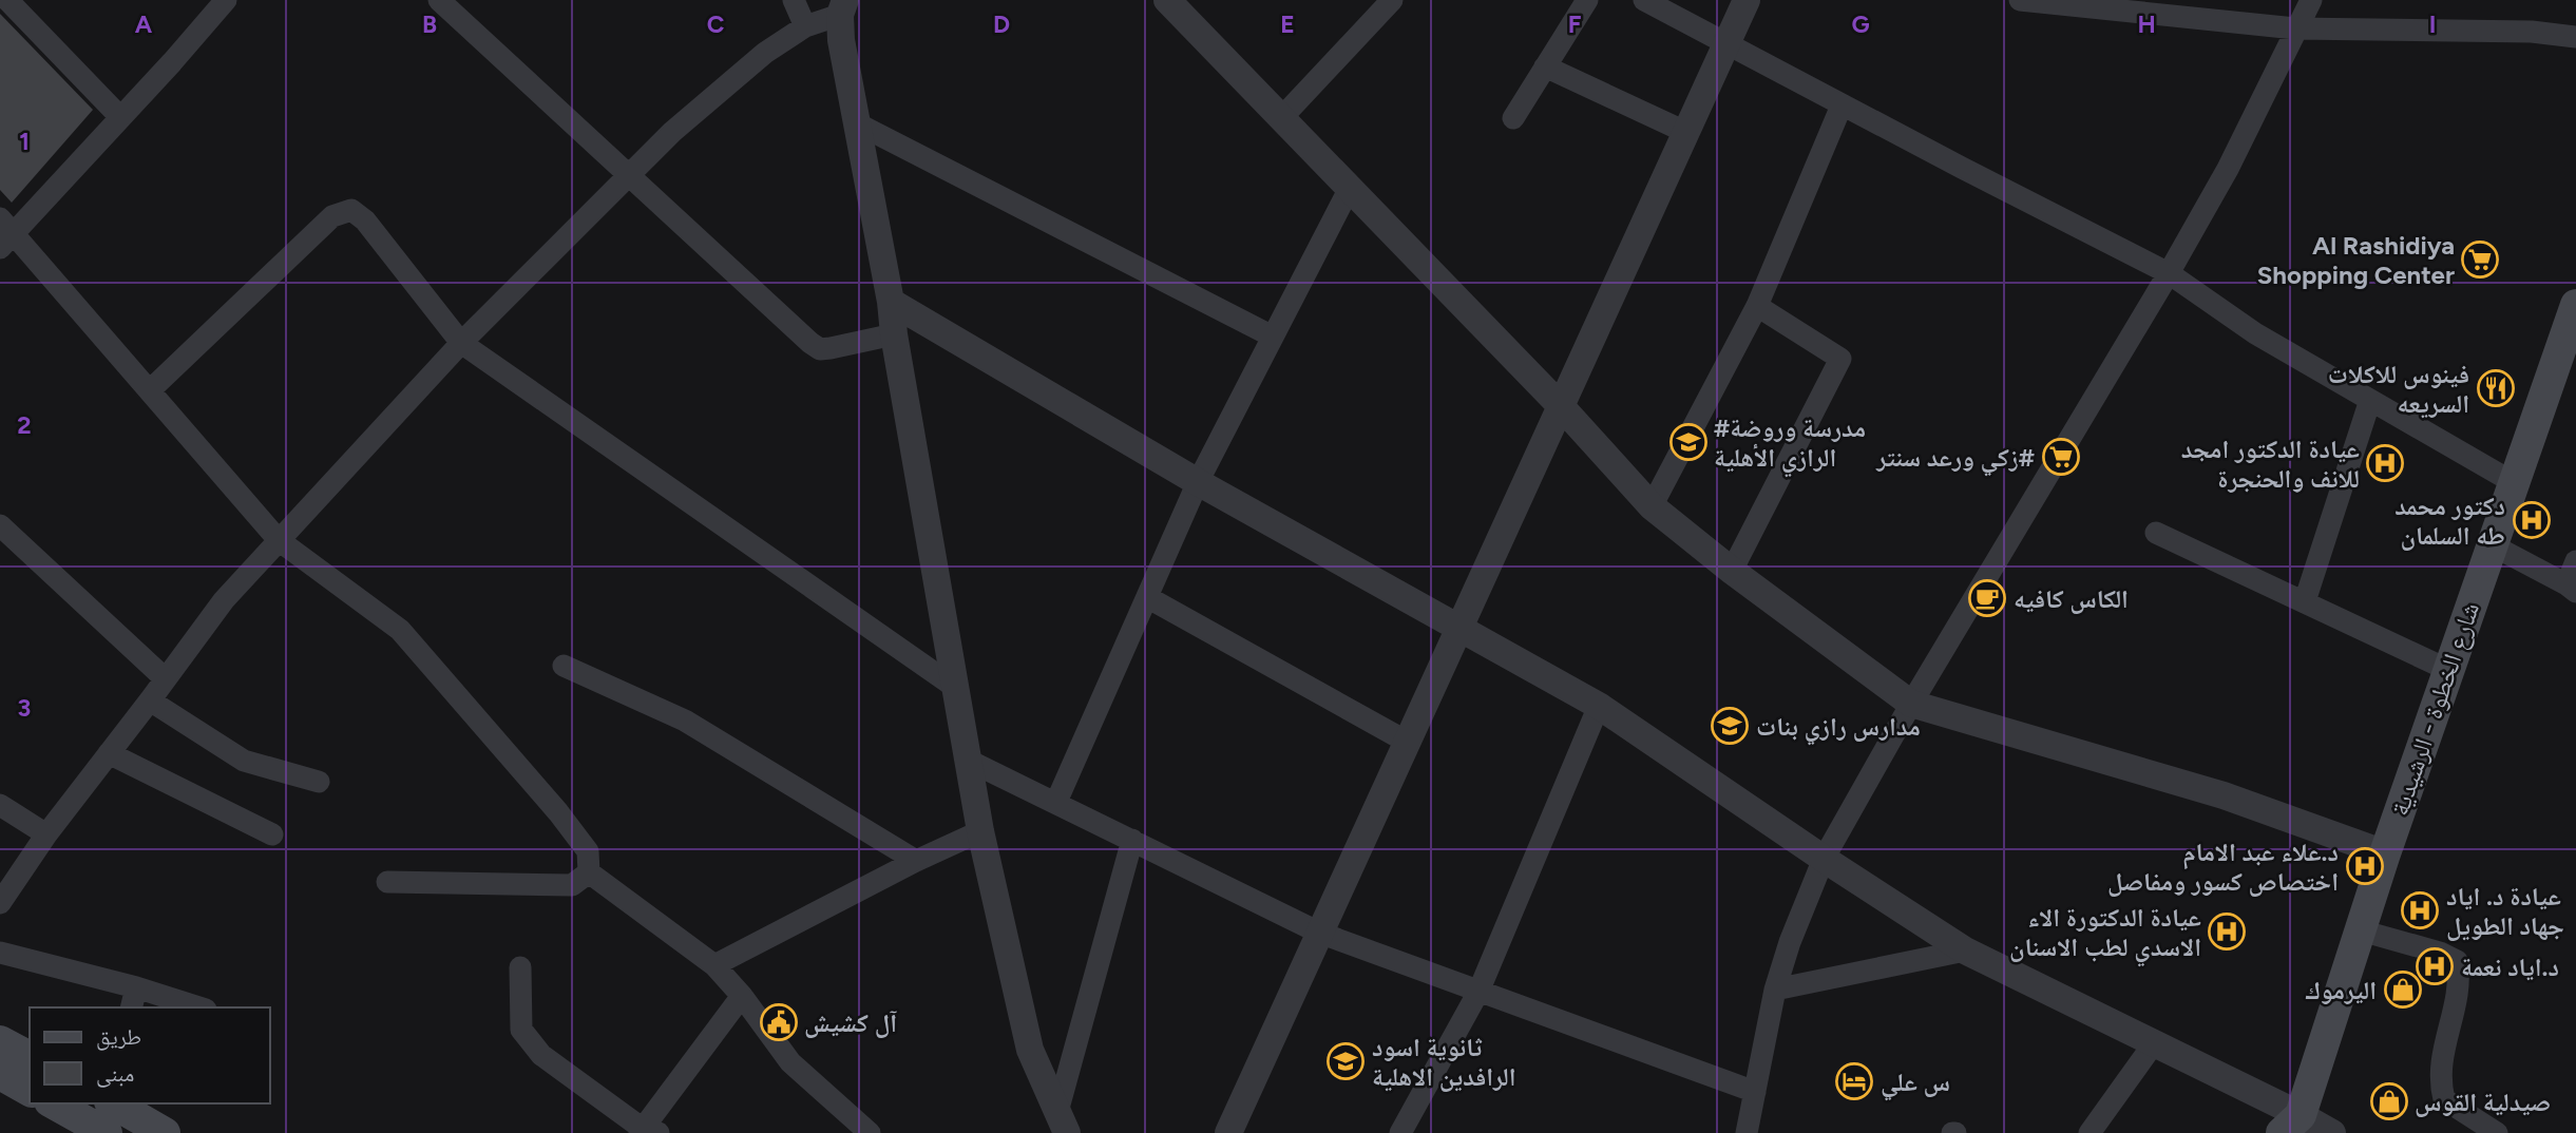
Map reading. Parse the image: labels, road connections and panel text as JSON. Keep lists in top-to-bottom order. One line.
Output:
{"streets":{"main road":["شارع الخطوة - الرشيدية"]},"places":{"supermarket":["Al Rashidiya Shopping Center","زكي ورعد سنتر#"],"restaurant":["فينوس للاكلات السريعه"],"school or university":["#مدرسة وروضة الرازي الأهلية","مدارس رازي بنات","ثانوية اسود الرافدين الاهلية"],"hospital":["عيادة الدكتور امجد للانف والحنجرة","دكتور محمد طه السلمان","د.علاء عبد الامام اختصاص كسور ومفاصل","عيادة د. اياد جهاد الطويل","عيادة الدكتورة الاء الاسدي لطب الاسنان","د.اياد نعمة"],"cafe":["الكاس كافيه"],"shop":["اليرموك","صيدلية القوس"],"public building":["آل كشيش"],"hotel":["س علي"]},"legend":["طريق","مبنى"],"grid":{"columns":["A","B","C","D","E","F","G","H","I"],"rows":["1","2","3"]}}
